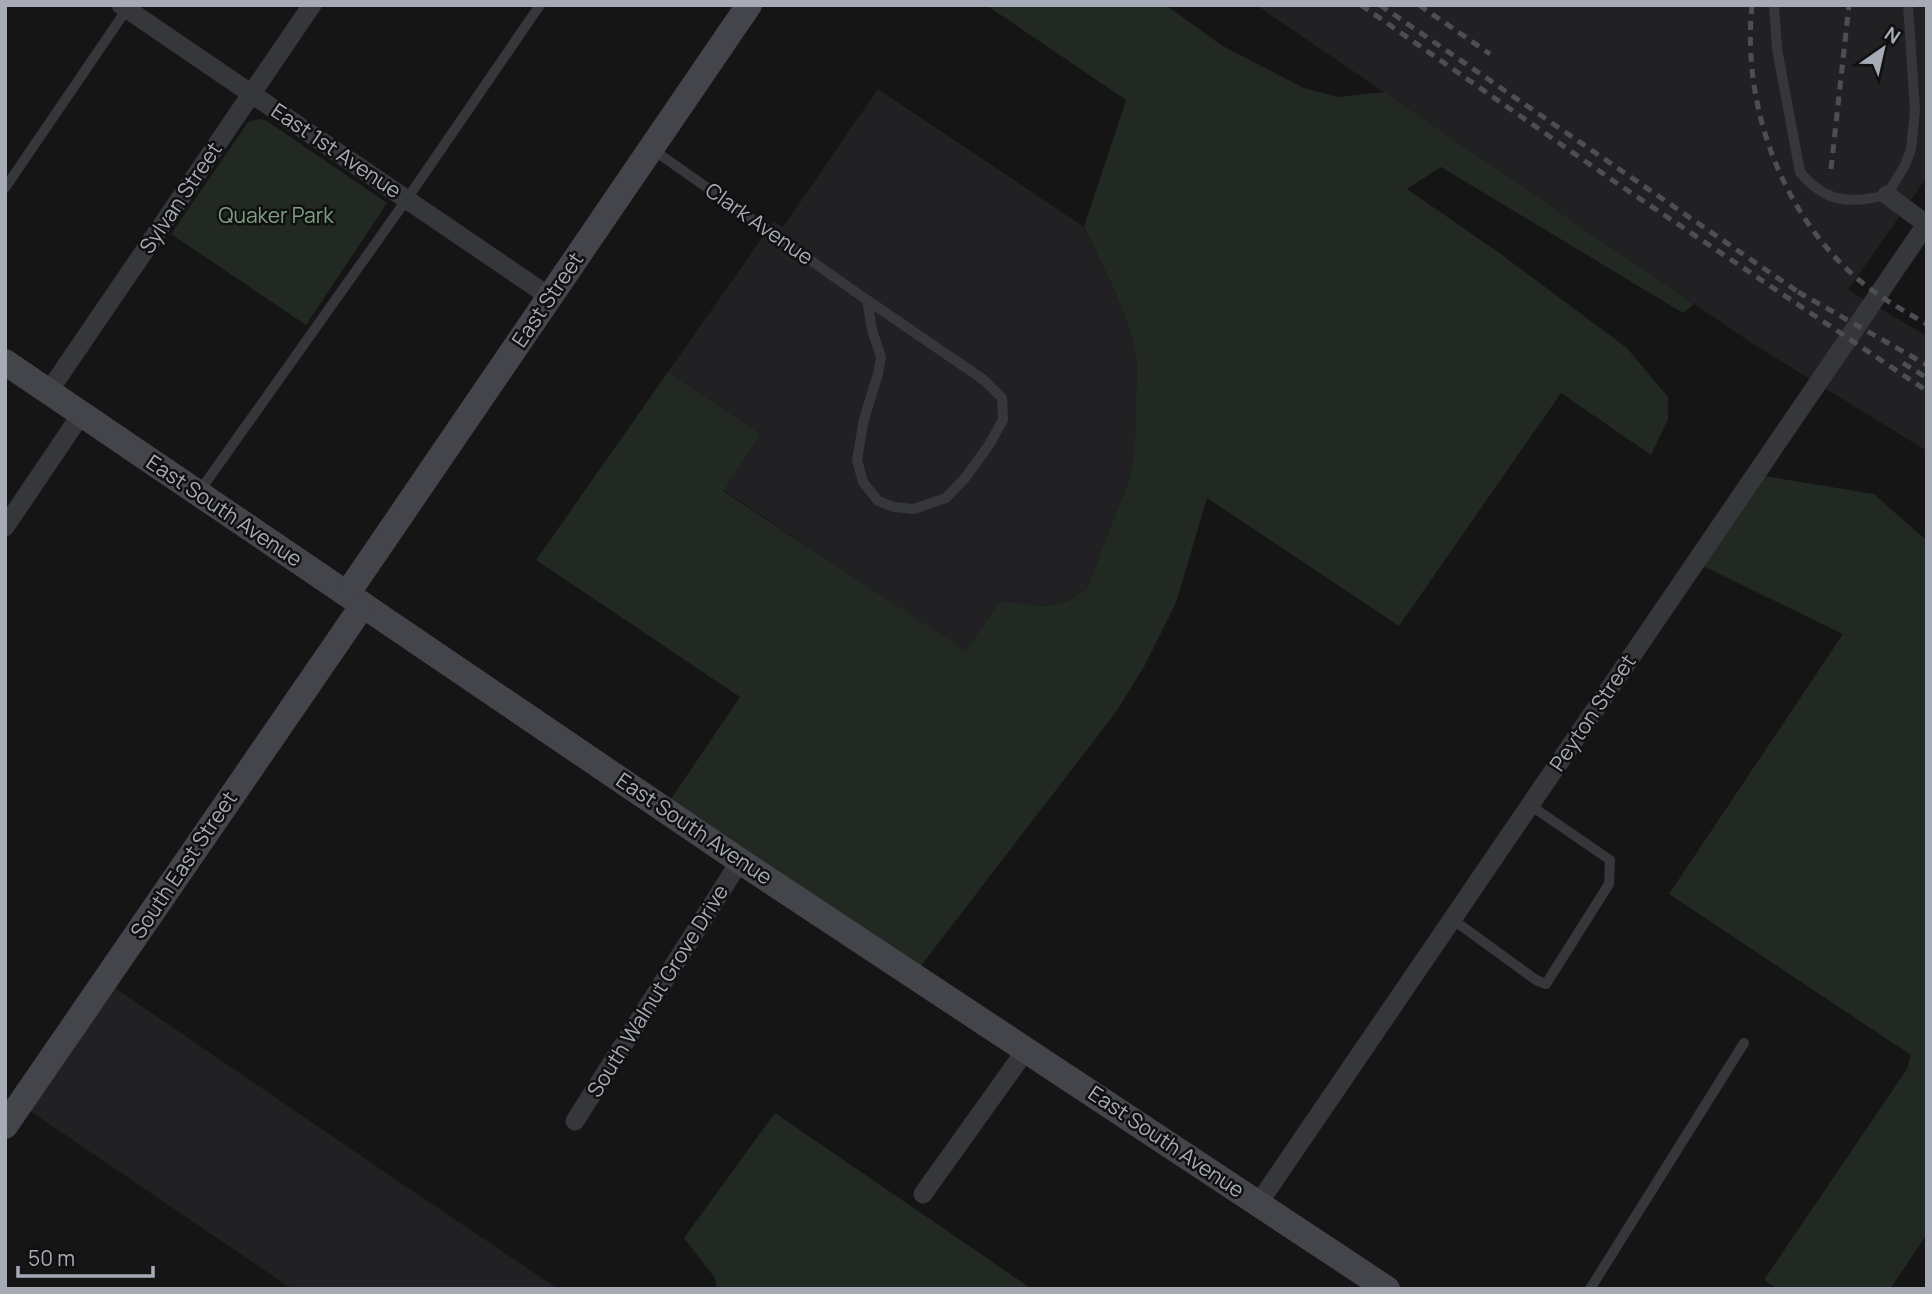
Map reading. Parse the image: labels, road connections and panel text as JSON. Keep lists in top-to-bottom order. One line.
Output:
{"streets":{"street":["East 1st Avenue","Sylvan Street","East Street","East South Avenue","Peyton Street","South East Street","South Walnut Grove Drive"],"lane":["Clark Avenue"]},"crossings":[["East 1st Avenue","Sylvan Street"],["East 1st Avenue","East Street"],["Sylvan Street","East South Avenue"],["Clark Avenue","East Street"],["East Street","East South Avenue"],["East Street","South East Street"],["East South Avenue","Peyton Street"],["East South Avenue","South East Street"],["East South Avenue","South Walnut Grove Drive"]],"parks":["Quaker Park"],"scale_bar":"50 m","north":"top right"}
